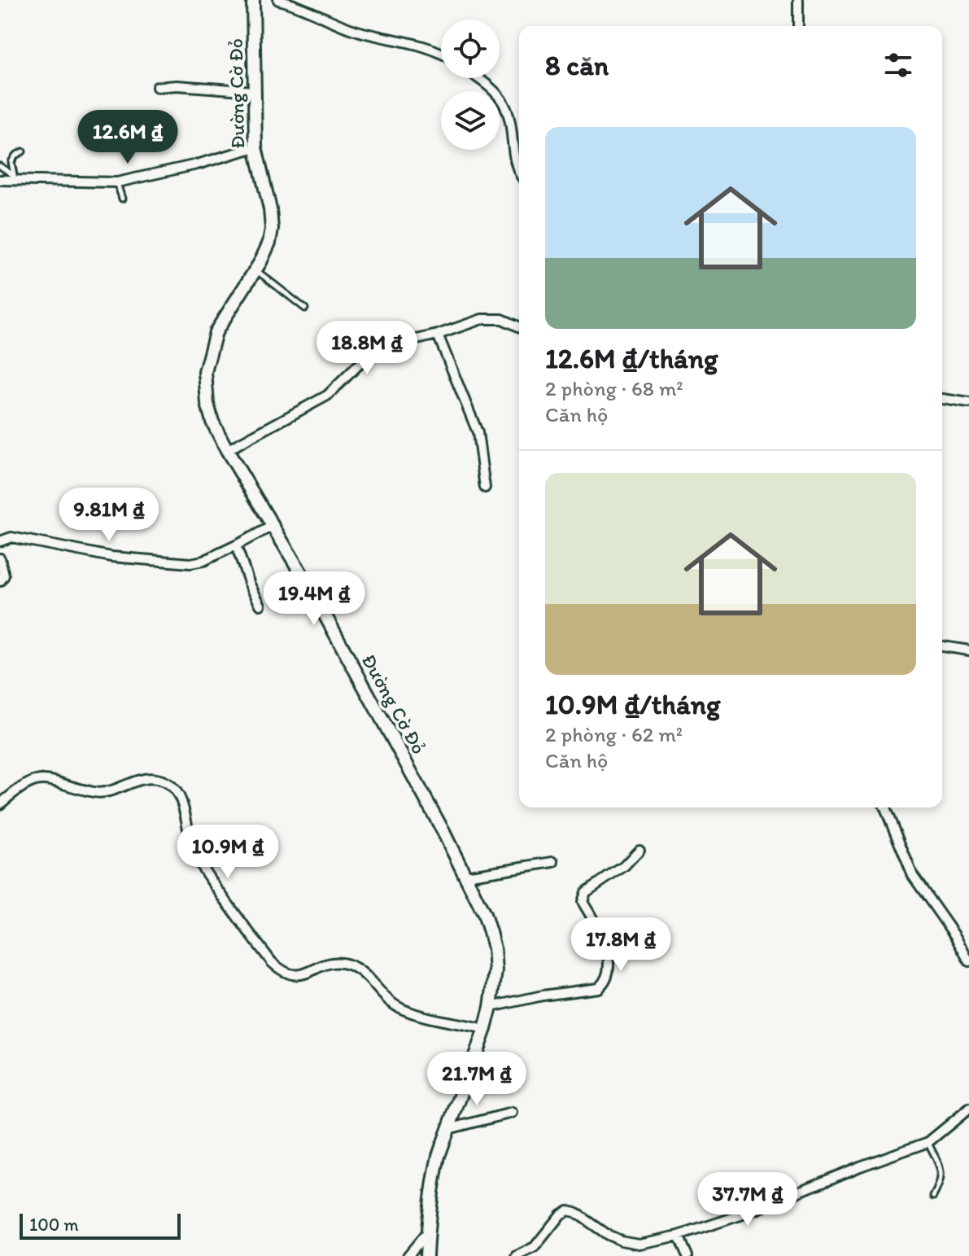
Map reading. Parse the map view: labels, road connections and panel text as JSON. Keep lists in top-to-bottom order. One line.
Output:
{"streets":{"main road":["Đường Cờ Đỏ"]},"scale_bar":"100 m","page":{"heading":"8 căn","list":[{"name":"12.6M ₫/tháng","note":"2 phòng · 68 m² · Căn hộ"},{"name":"10.9M ₫/tháng","note":"2 phòng · 62 m² · Căn hộ"}],"price":["12.6M ₫","18.8M ₫","9.81M ₫","19.4M ₫","10.9M ₫","17.8M ₫","21.7M ₫","37.7M ₫"],"scale":"100 m"}}
